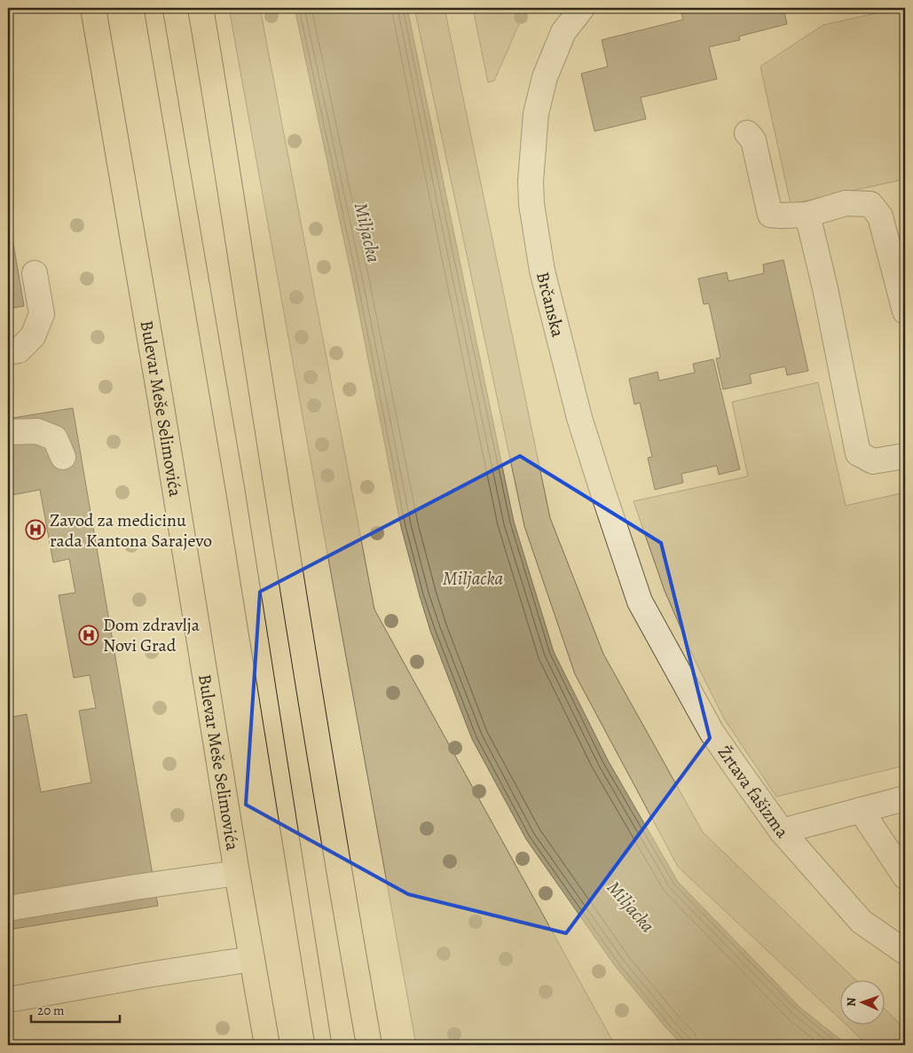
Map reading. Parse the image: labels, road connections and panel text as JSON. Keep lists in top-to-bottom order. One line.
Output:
{"streets":{"main road":["Bulevar Meše Selimovića"],"street":["Brčanska","Žrtava fašizma"]},"crossings":[["Brčanska","Žrtava fašizma"]],"water":["Miljacka"],"places":{"hospital":["Zavod za medicinu rada Kantona Sarajevo","Dom zdravlja Novi Grad"]},"scale_bar":"20 m","north":"left"}
